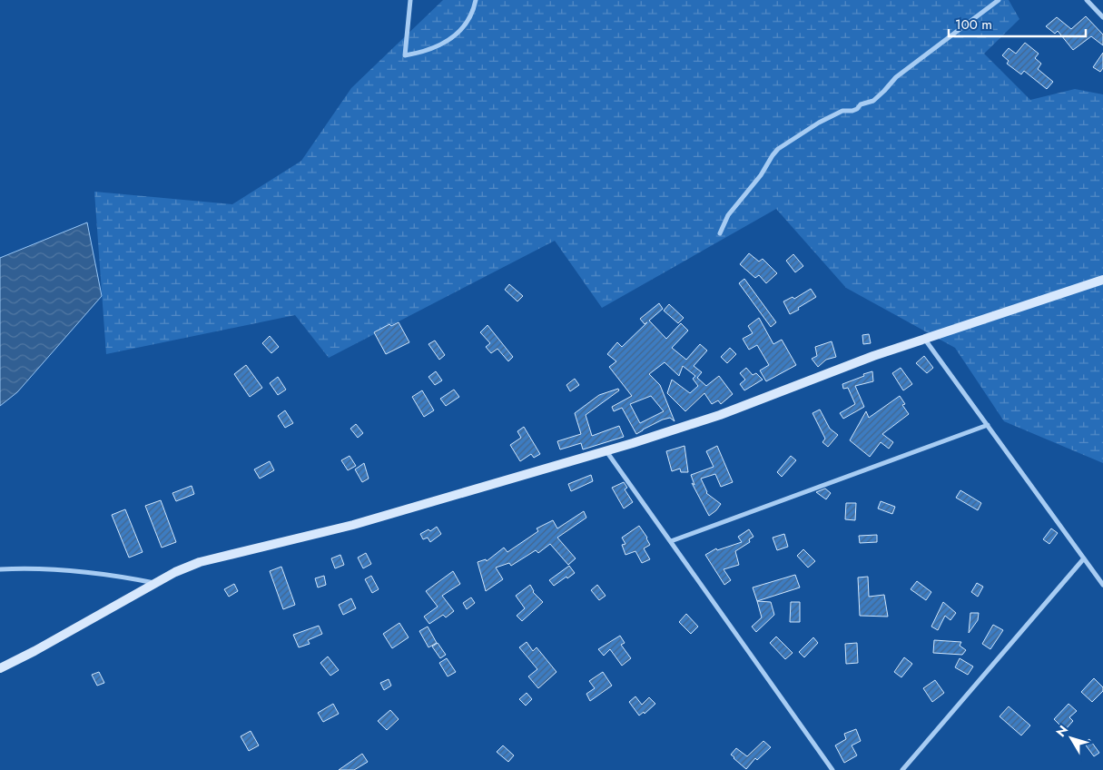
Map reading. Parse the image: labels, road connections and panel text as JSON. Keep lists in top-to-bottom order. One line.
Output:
{"scale_bar":"100 m","north":"top left"}
